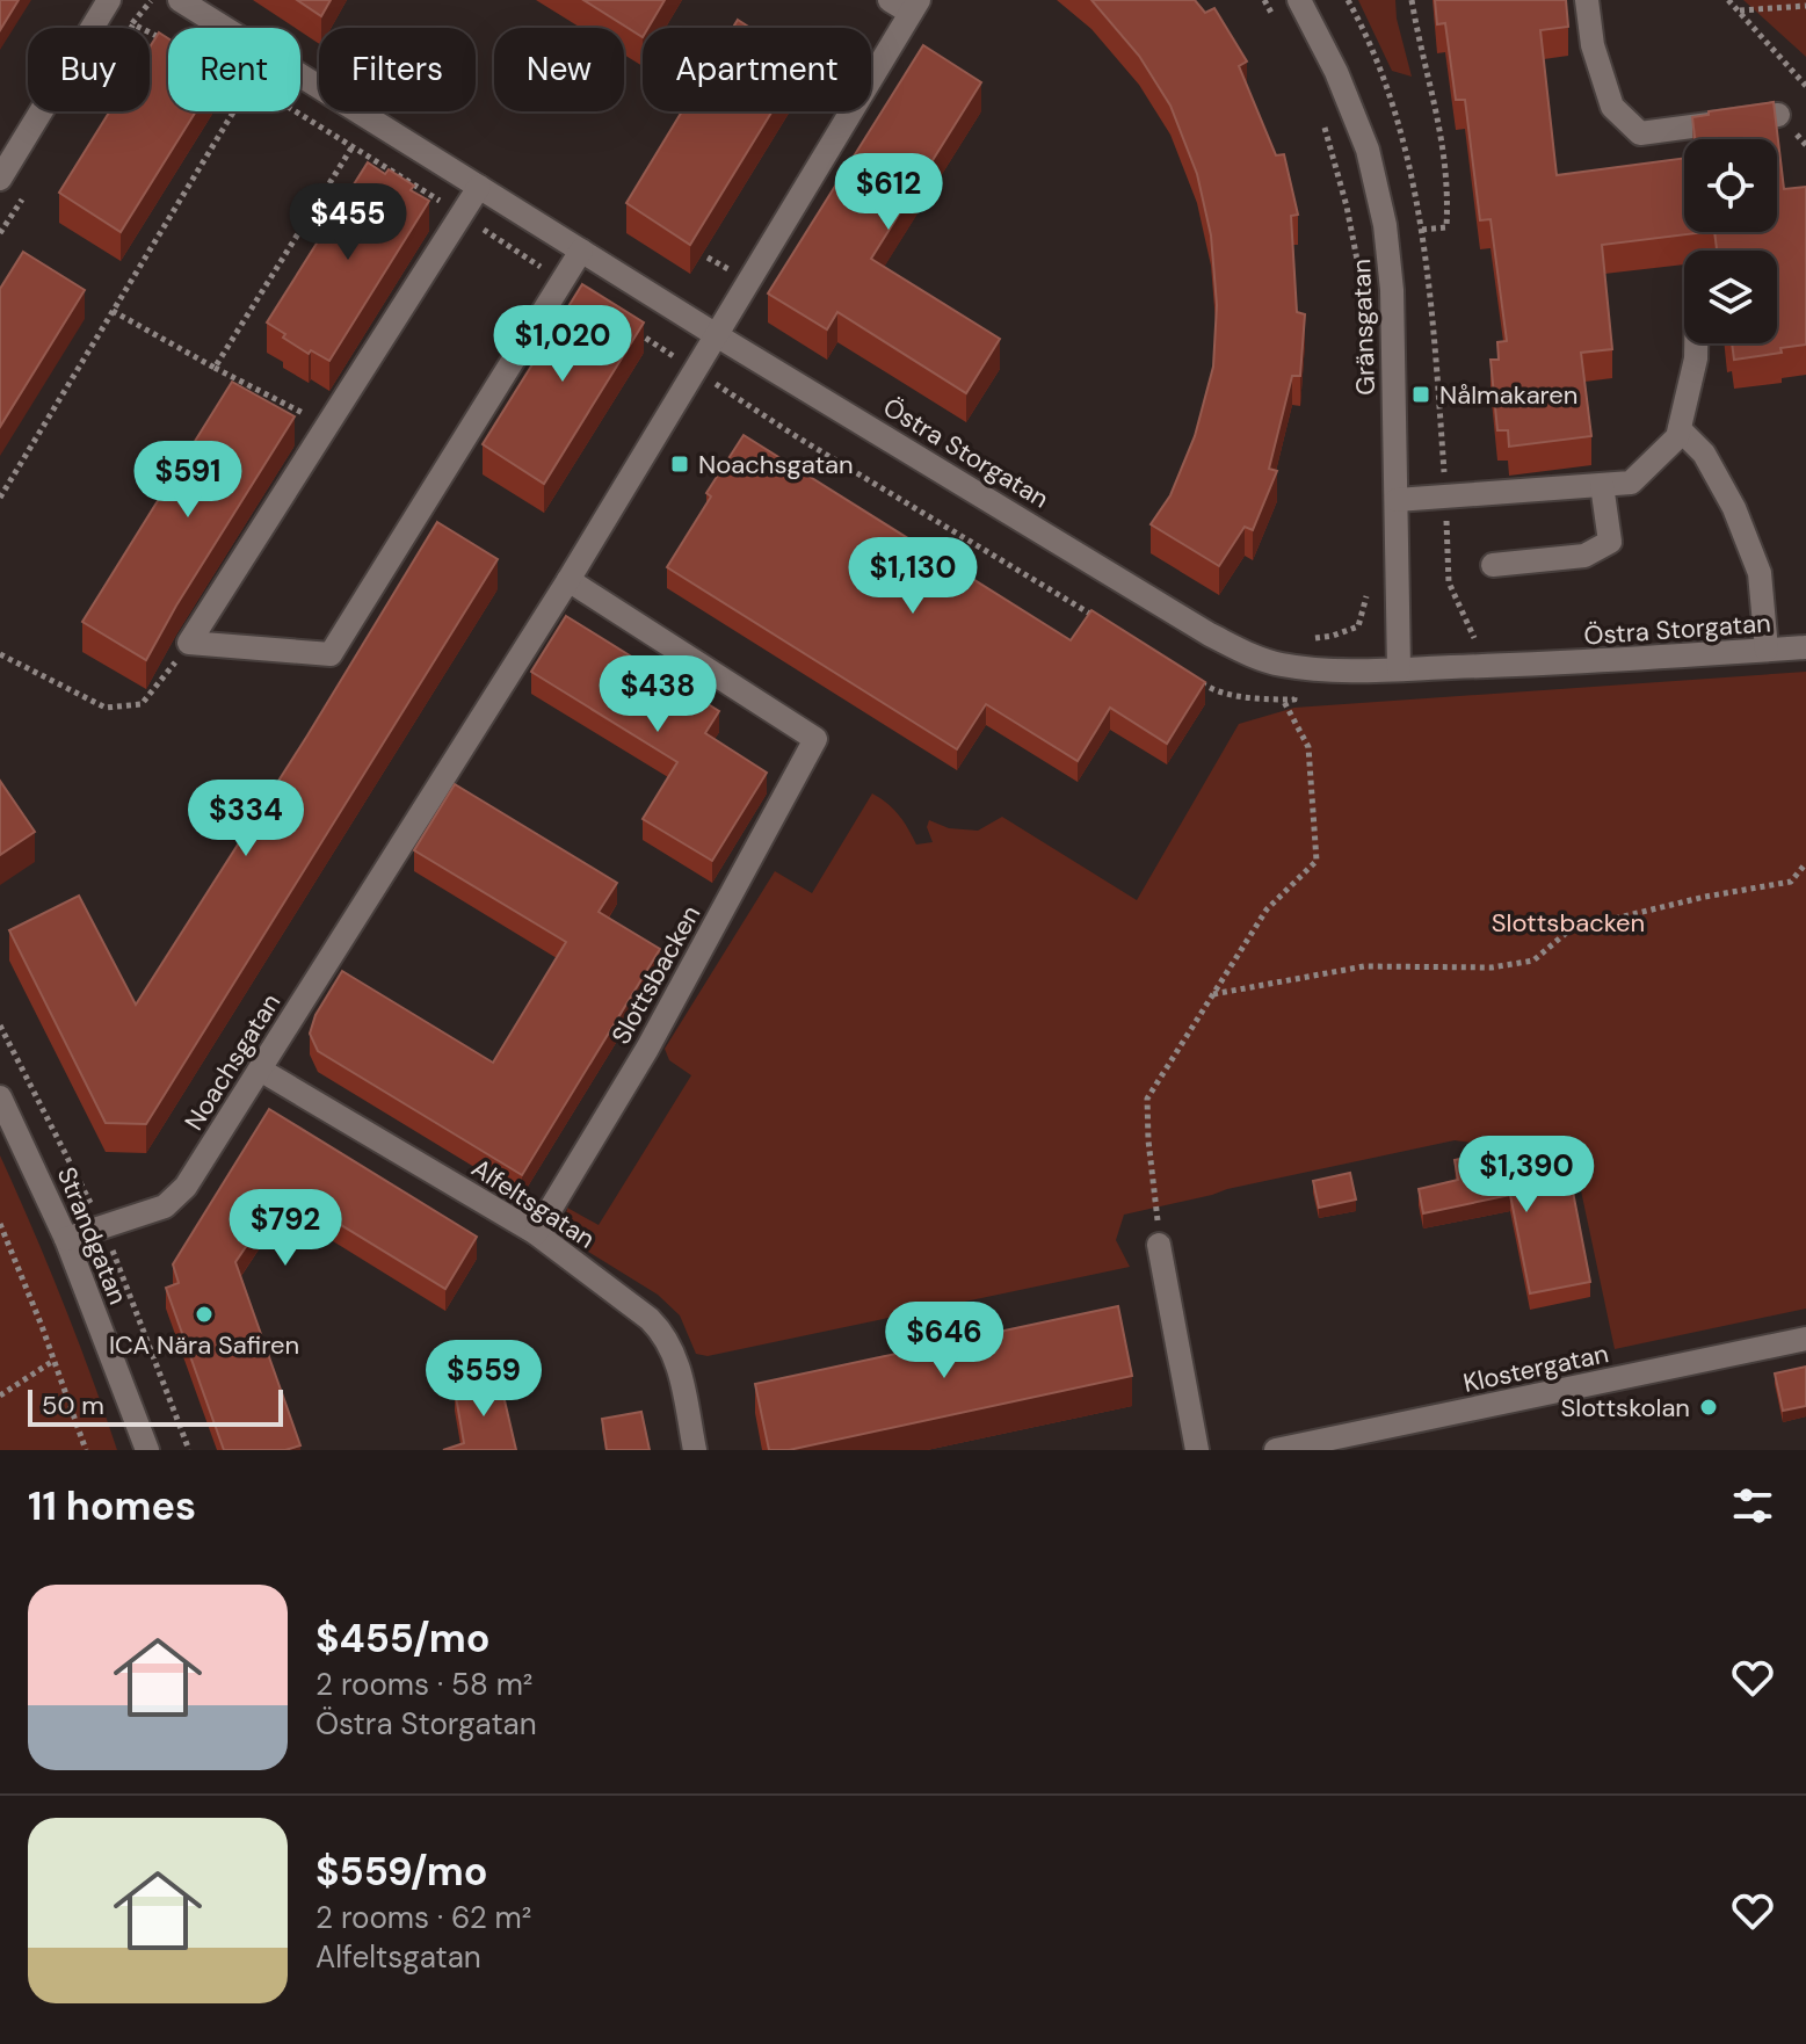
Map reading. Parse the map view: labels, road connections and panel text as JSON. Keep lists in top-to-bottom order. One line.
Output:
{"streets":{"street":["Gränsgatan","Östra Storgatan","Slottsbacken","Noachsgatan","Alfeltsgatan","Strandgatan","Klostergatan"]},"crossings":[["Gränsgatan","Östra Storgatan"],["Östra Storgatan","Noachsgatan"],["Slottsbacken","Noachsgatan"],["Slottsbacken","Alfeltsgatan"],["Noachsgatan","Alfeltsgatan"],["Noachsgatan","Strandgatan"]],"parks":["Slottsbacken"],"places":{"transit":["Nålmakaren","Noachsgatan"],"other":["ICA Nära Safiren","Slottskolan"]},"scale_bar":"50 m","page":{"chip":["Buy","Rent","Filters","New","Apartment"],"price":["$612","$455","$1,020","$591","$1,130","$438","$334","$1,390","$792","$646","$559"],"scale":"50 m","heading":"11 homes","list":[{"name":"$455/mo","note":"2 rooms · 58 m² · Östra Storgatan"},{"name":"$559/mo","note":"2 rooms · 62 m² · Alfeltsgatan"}]}}
